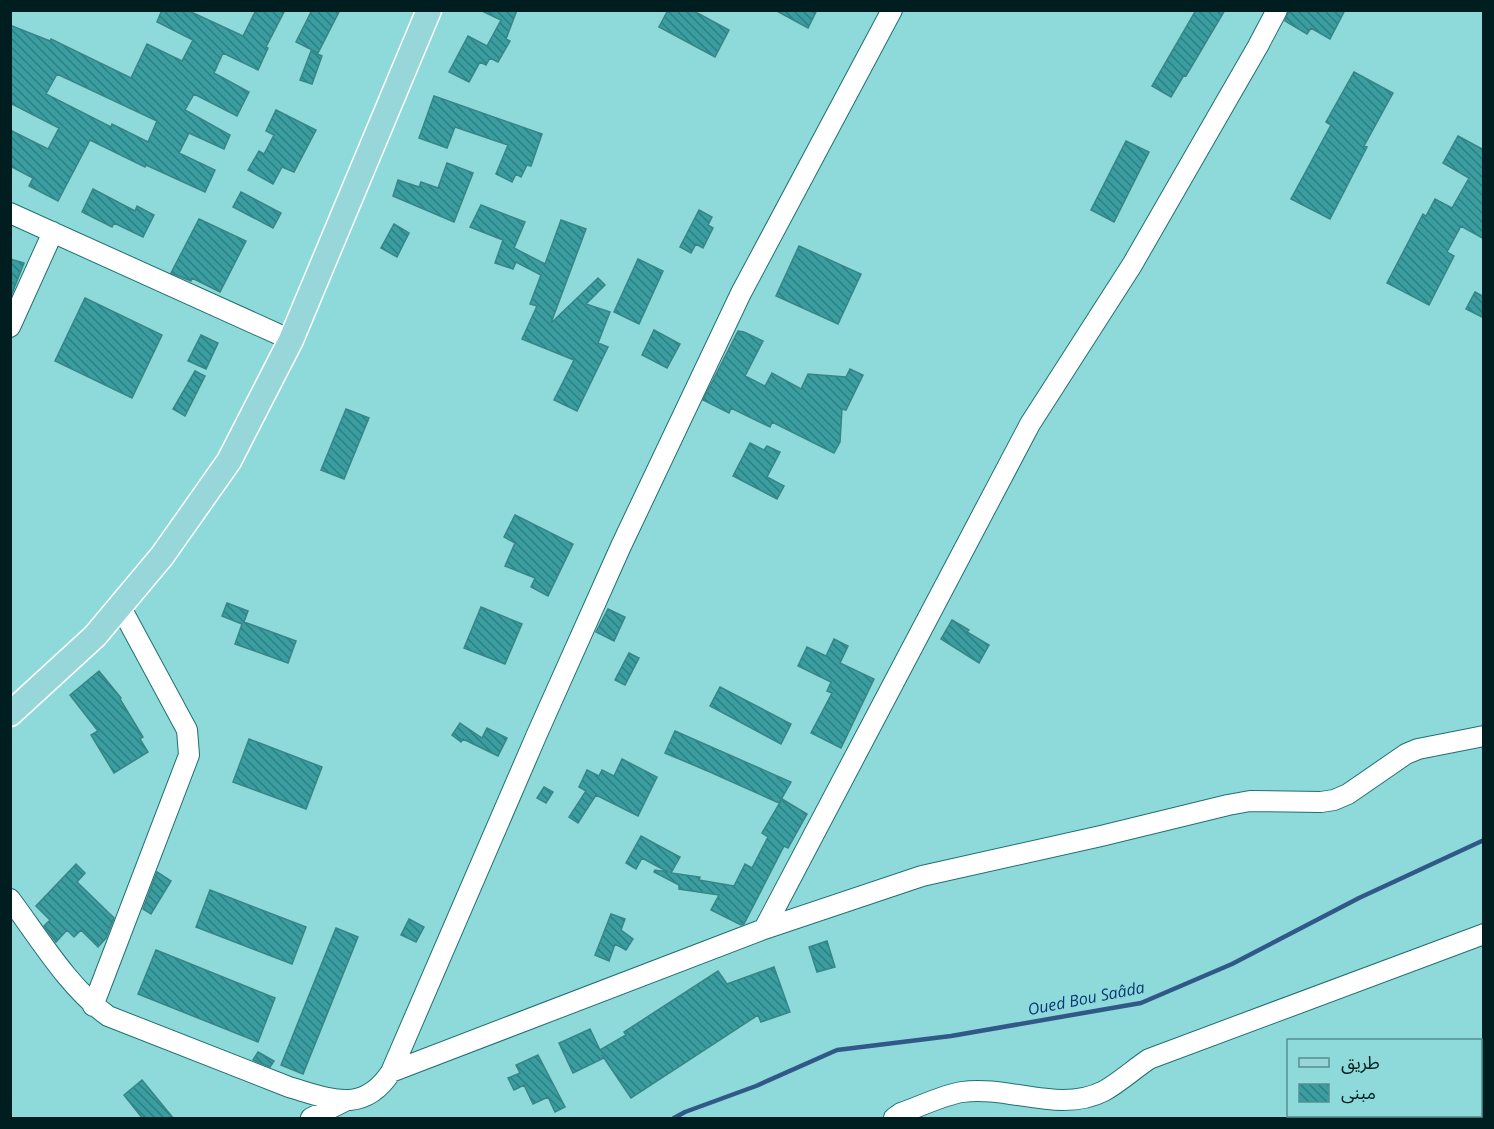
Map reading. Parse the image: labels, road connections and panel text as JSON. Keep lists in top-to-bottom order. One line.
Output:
{"water":["Oued Bou Saâda"],"legend":["طريق","مبنى"]}
